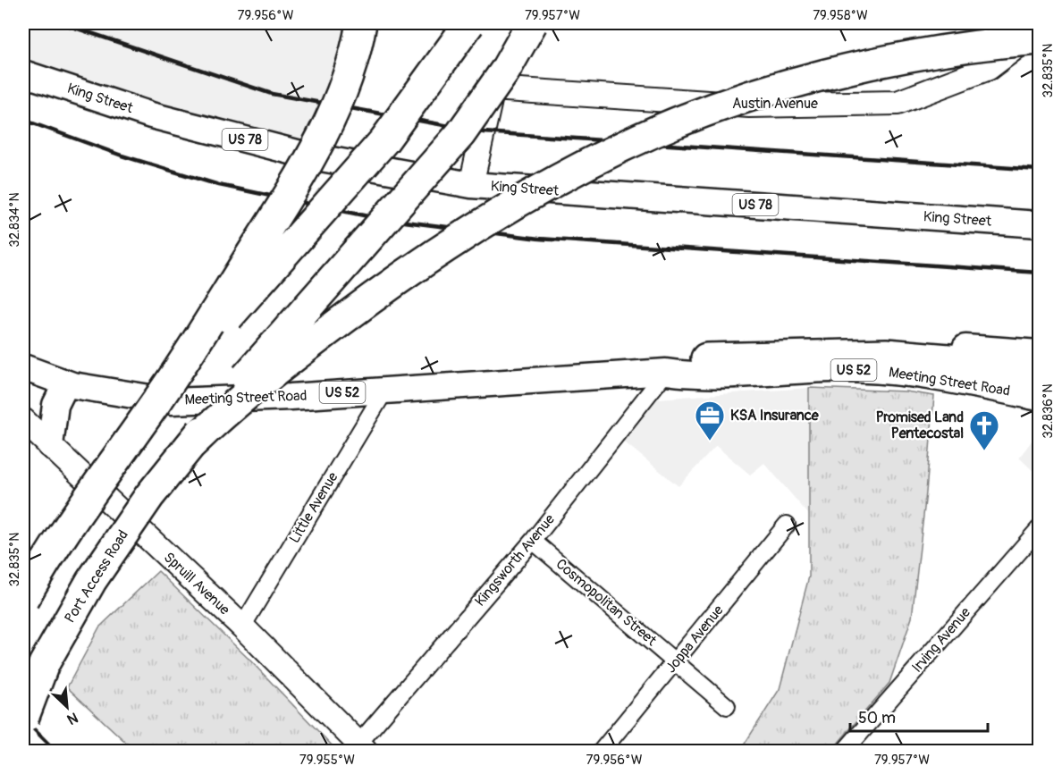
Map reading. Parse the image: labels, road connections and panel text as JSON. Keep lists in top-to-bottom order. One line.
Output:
{"streets":{"highway":["Port Access Road"],"main road":["King Street","US 78","US 52","Meeting Street Road"],"street":["Austin Avenue","Little Avenue","Kingsworth Avenue","Spruill Avenue","Cosmopolitan Street","Joppa Avenue","Irving Avenue"]},"crossings":[["King Street","Austin Avenue"],["Meeting Street Road","Little Avenue"],["Meeting Street Road","Kingsworth Avenue"],["Little Avenue","Spruill Avenue"],["Kingsworth Avenue","Spruill Avenue"],["Kingsworth Avenue","Cosmopolitan Street"],["Cosmopolitan Street","Joppa Avenue"]],"places":{"office":["KSA Insurance"],"church":["Promised Land Pentecostal"]},"scale_bar":"50 m","north":"bottom right","coordinates":["79.956°W","79.957°W","79.958°W","32.835°N","32.834°N","32.836°N","79.955°W"]}
